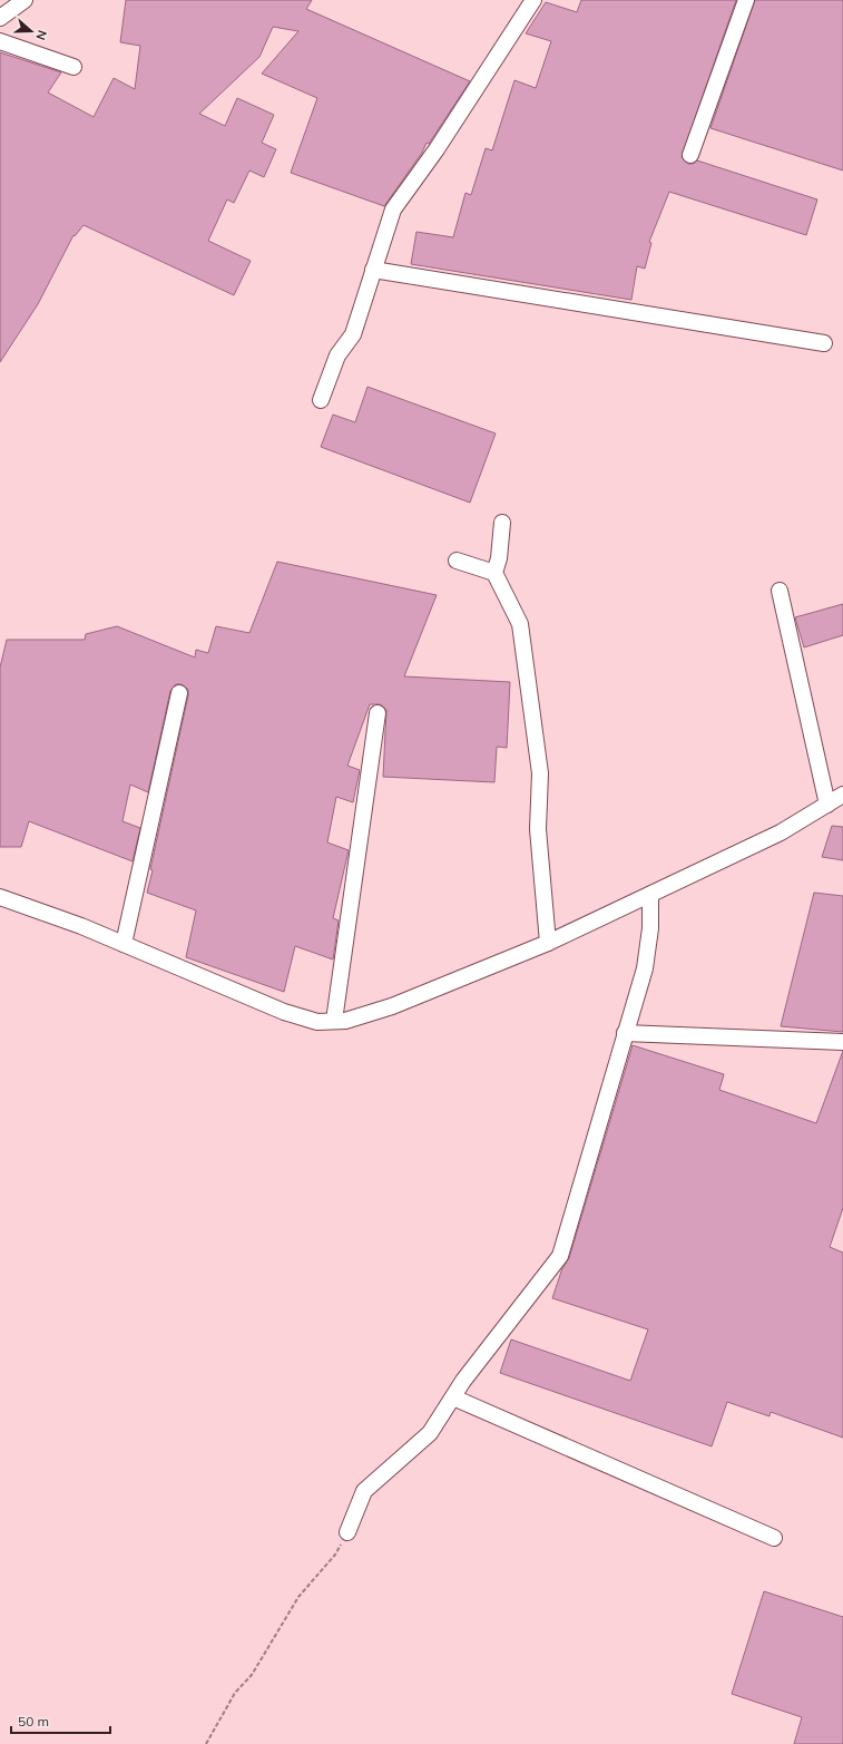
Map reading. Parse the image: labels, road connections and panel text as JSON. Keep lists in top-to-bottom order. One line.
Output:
{"scale_bar":"50 m","north":"right"}
